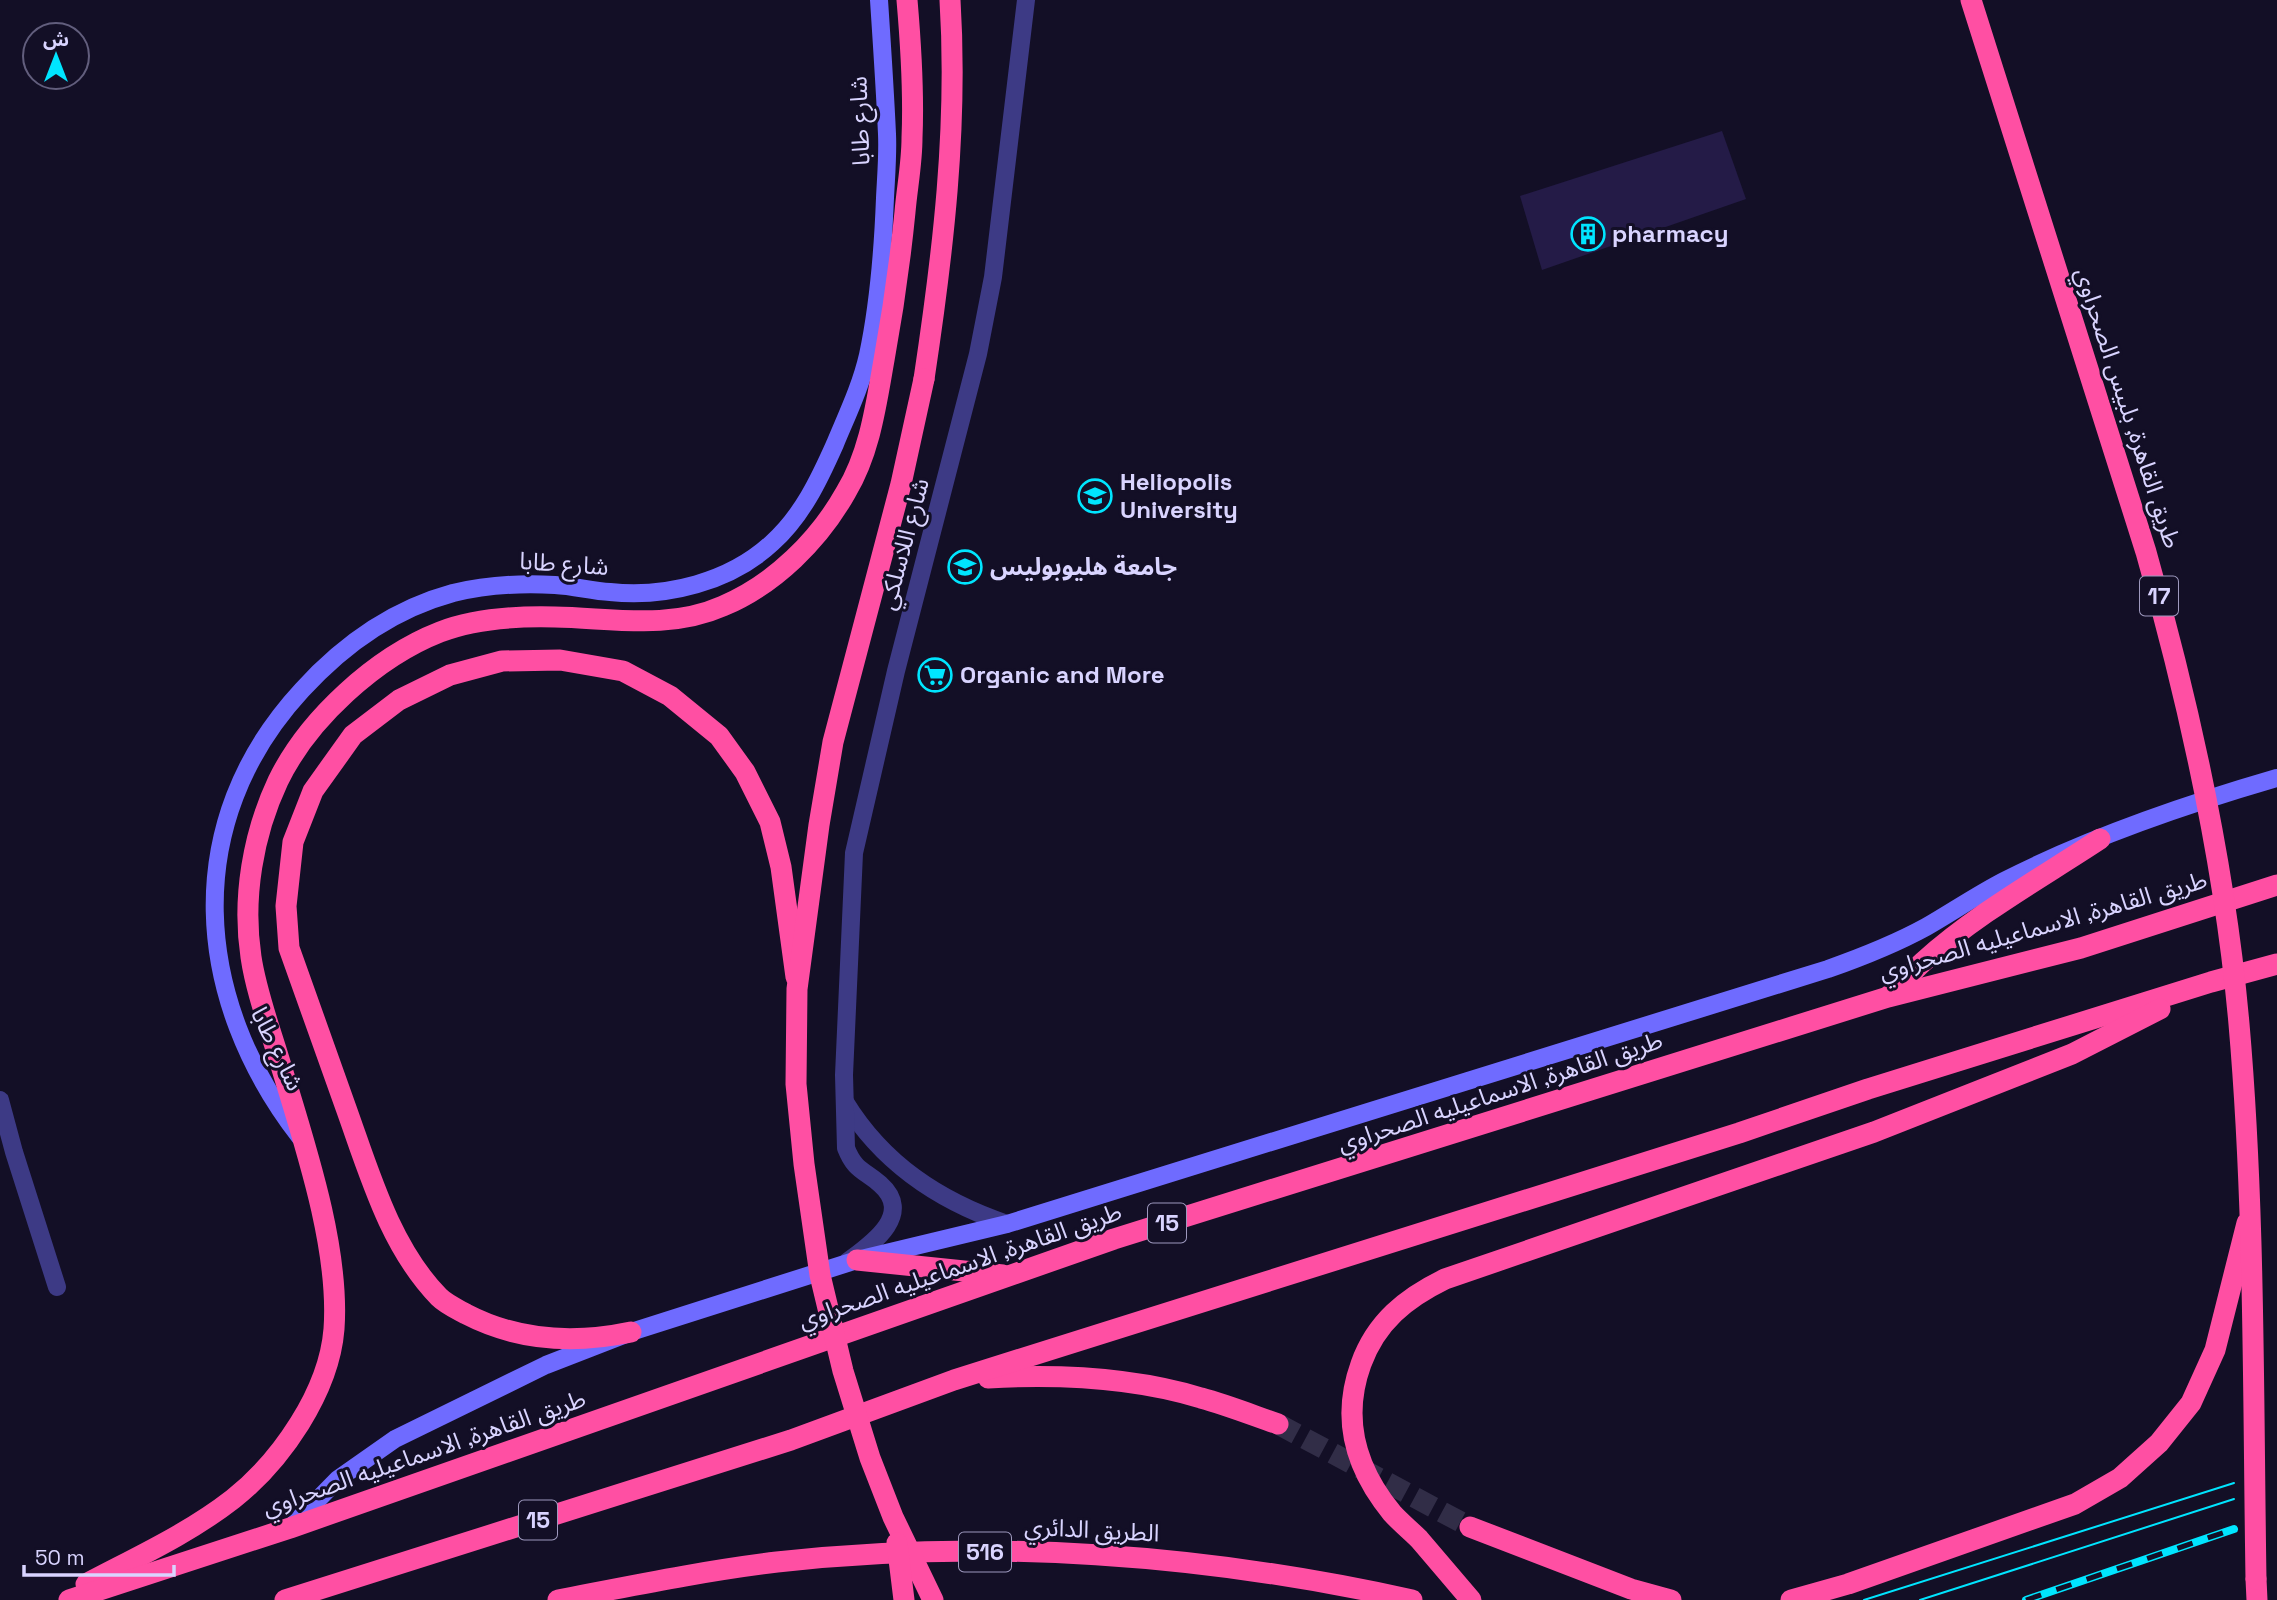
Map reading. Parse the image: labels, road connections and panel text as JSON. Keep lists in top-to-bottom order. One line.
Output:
{"streets":{"highway":["طريق القاهرة, بلبيس الصحراوي","17","طريق القاهرة, الاسماعيليه الصحراوي","15","الطريق الدائري","516"],"street":["شارع طابا","شارع اللاسلكي"]},"places":{"building":["pharmacy"],"school or university":["Heliopolis University","جامعة هليوبوليس"],"supermarket":["Organic and More"]},"scale_bar":"50 m","north":"top"}
